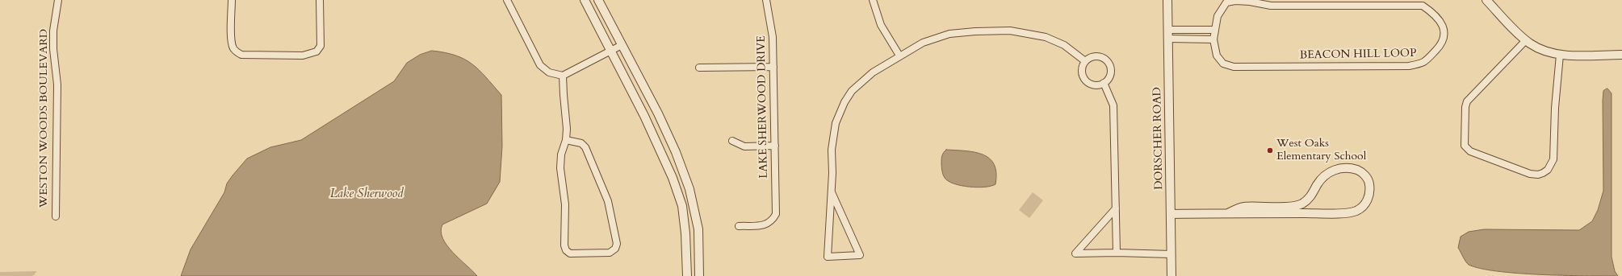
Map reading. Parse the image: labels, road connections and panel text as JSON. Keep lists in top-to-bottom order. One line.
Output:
{"streets":{"street":["BEACON HILL LOOP","LAKE SHERWOOD DRIVE","WESTON WOODS BOULEVARD","DORSCHER ROAD"]},"water":["Lake Sherwood"],"places":["West Oaks Elementary School"]}
